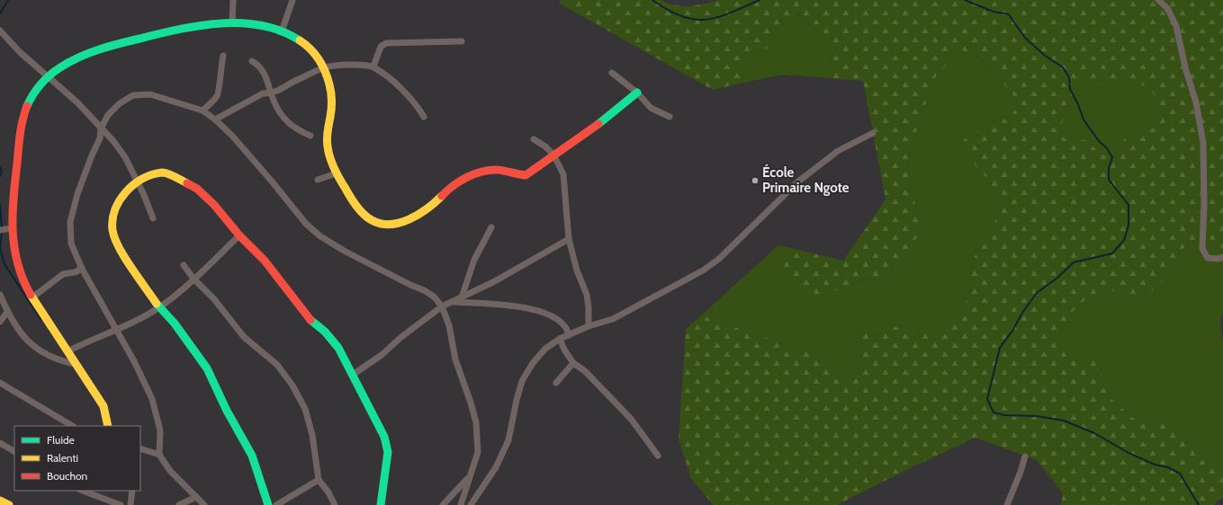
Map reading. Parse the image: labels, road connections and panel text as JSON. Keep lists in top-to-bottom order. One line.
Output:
{"places":["École Primaire Ngote"],"legend":["Fluide","Ralenti","Bouchon"]}
